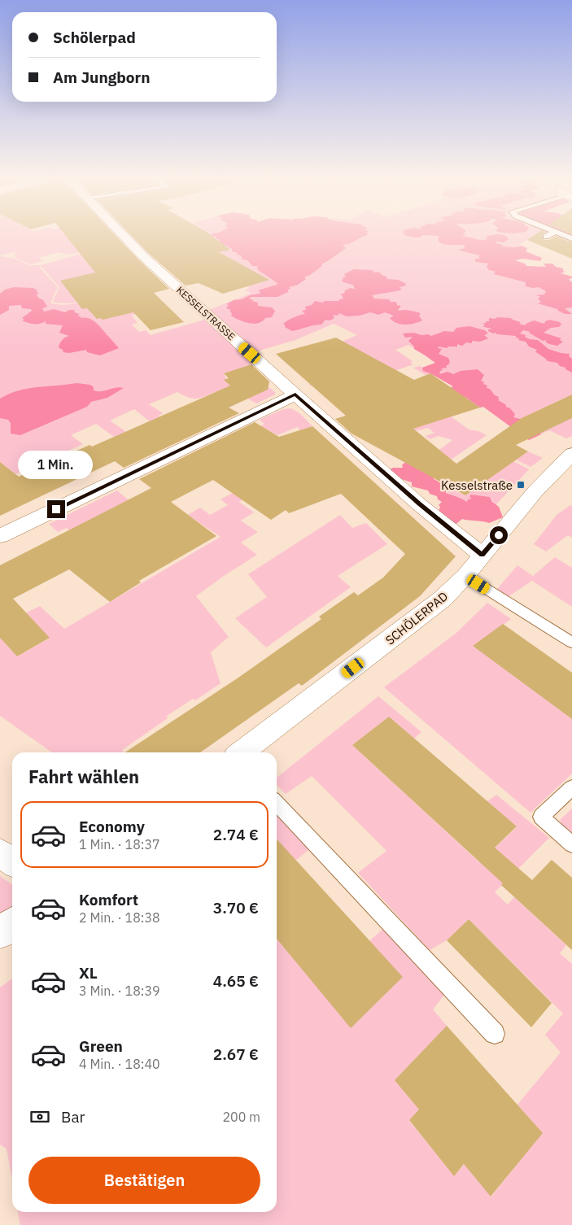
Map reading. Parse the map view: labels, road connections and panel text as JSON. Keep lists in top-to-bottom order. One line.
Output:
{"streets":{"street":["KESSELSTRASSE","SCHÖLERPAD"]},"crossings":[["KESSELSTRASSE","SCHÖLERPAD"]],"places":{"transit":["Kesselstraße"]},"page":{"banner":["Schölerpad","Am Jungborn"],"bubble":"1 Min.","heading":"Fahrt wählen","list":[{"name":"Economy","note":"1 Min. · 18:37","value":"2.74 €"},{"name":"Komfort","note":"2 Min. · 18:38","value":"3.70 €"},{"name":"XL","note":"3 Min. · 18:39","value":"4.65 €"},{"name":"Green","note":"4 Min. · 18:40","value":"2.67 €"}],"pay":["Bar","200 m"],"buttons":"Bestätigen"}}
